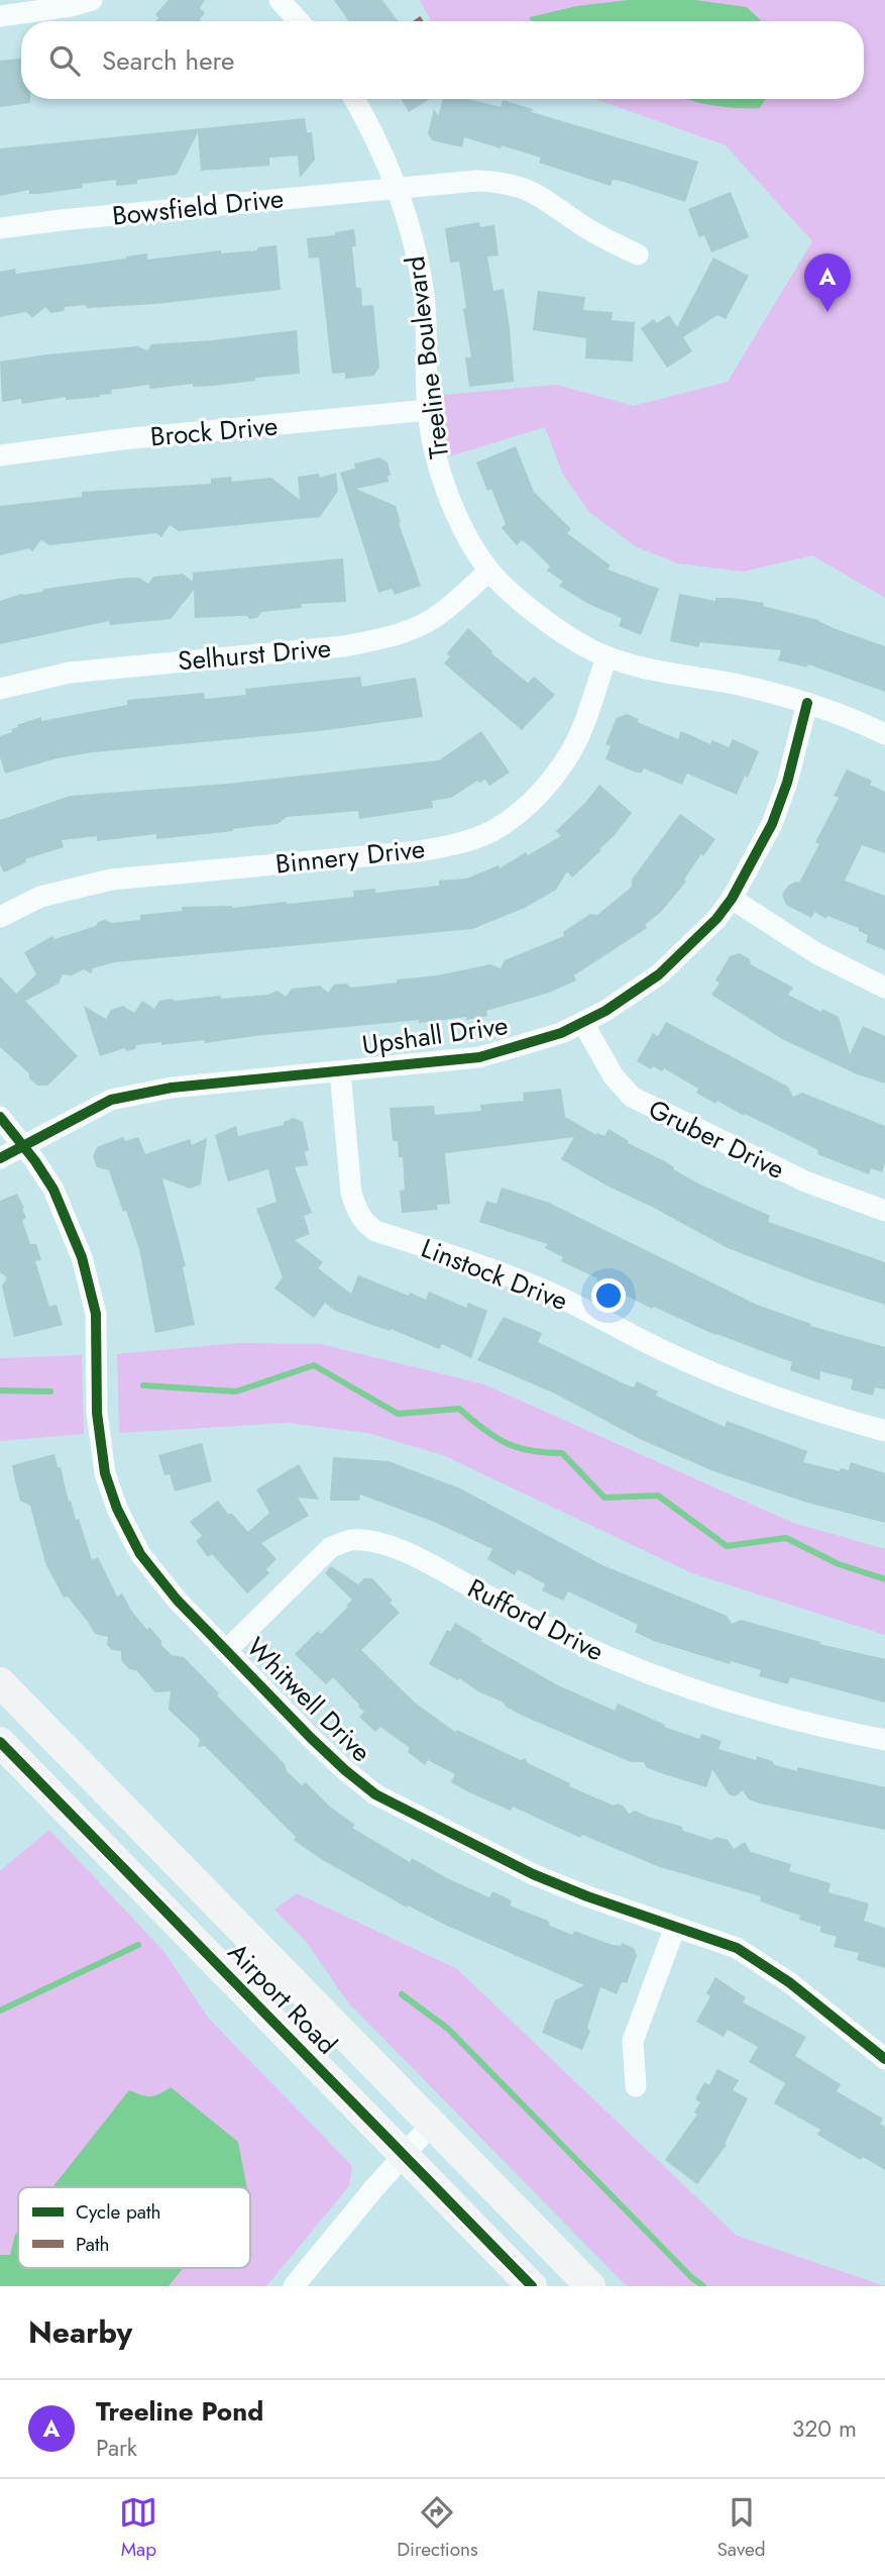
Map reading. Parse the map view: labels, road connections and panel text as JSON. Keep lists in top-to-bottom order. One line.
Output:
{"streets":{"main road":["Airport Road"],"street":["Bowsfield Drive","Treeline Boulevard","Brock Drive","Selhurst Drive","Binnery Drive","Upshall Drive","Gruber Drive","Linstock Drive","Rufford Drive","Whitwell Drive"]},"crossings":[["Bowsfield Drive","Treeline Boulevard"],["Treeline Boulevard","Brock Drive"],["Treeline Boulevard","Selhurst Drive"],["Treeline Boulevard","Binnery Drive"],["Treeline Boulevard","Upshall Drive"],["Upshall Drive","Gruber Drive"],["Upshall Drive","Linstock Drive"],["Upshall Drive","Whitwell Drive"],["Rufford Drive","Whitwell Drive"]],"legend":["Cycle path","Path"],"page":{"search":"Search here","pins":"A","heading":"Nearby","list":[{"mark":"A","name":"Treeline Pond","note":"Park","value":"320 m"}],"nav":["Map","Directions","Saved"]}}
